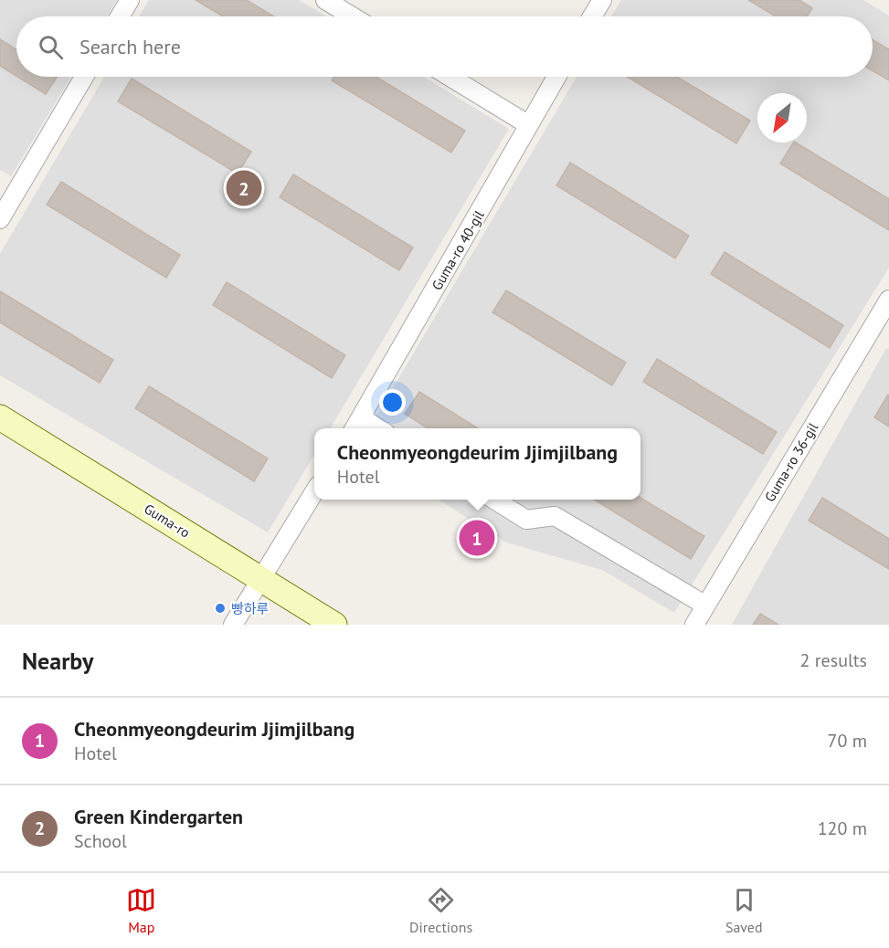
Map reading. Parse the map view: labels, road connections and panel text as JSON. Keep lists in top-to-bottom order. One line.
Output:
{"streets":{"main road":["Guma-ro"],"street":["Guma-ro 40-gil","Guma-ro 36-gil"]},"places":["빵하루"],"north":"bottom left","page":{"search":"Search here","pins":["2","1"],"popup":["Cheonmyeongdeurim Jjimjilbang","Hotel"],"heading":["Nearby","2 results"],"list":[{"mark":"1","name":"Cheonmyeongdeurim Jjimjilbang","note":"Hotel","value":"70 m"},{"mark":"2","name":"Green Kindergarten","note":"School","value":"120 m"}],"nav":["Map","Directions","Saved"]}}
